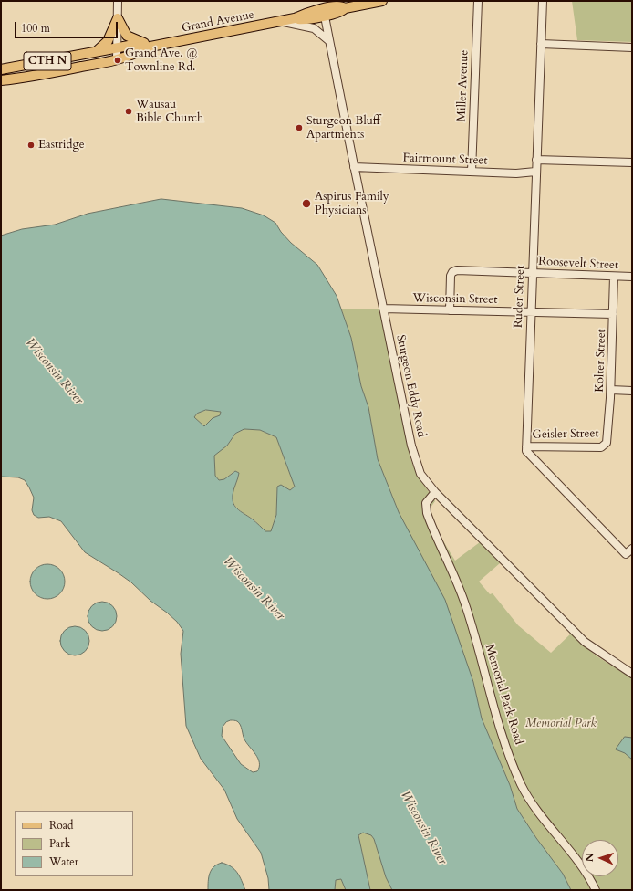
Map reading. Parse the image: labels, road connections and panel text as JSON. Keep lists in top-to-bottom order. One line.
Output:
{"streets":{"main road":["Grand Avenue","CTH N"],"street":["Miller Avenue","Fairmount Street","Roosevelt Street","Ruder Street","Wisconsin Street","Kolter Street","Sturgeon Eddy Road","Geisler Street","Memorial Park Road"]},"crossings":[["Grand Avenue","Sturgeon Eddy Road"],["Miller Avenue","Fairmount Street"],["Fairmount Street","Ruder Street"],["Fairmount Street","Sturgeon Eddy Road"],["Roosevelt Street","Ruder Street"],["Roosevelt Street","Wisconsin Street"],["Roosevelt Street","Kolter Street"],["Ruder Street","Wisconsin Street"],["Ruder Street","Geisler Street"],["Wisconsin Street","Kolter Street"],["Wisconsin Street","Sturgeon Eddy Road"],["Kolter Street","Geisler Street"],["Sturgeon Eddy Road","Memorial Park Road"]],"water":["Wisconsin River"],"parks":["Memorial Park"],"places":["Grand Ave. @ Townline Rd.","Wausau Bible Church","Sturgeon Bluff Apartments","Eastridge","Aspirus Family Physicians"],"legend":["Road","Park","Water"],"scale_bar":"100 m","north":"left"}
